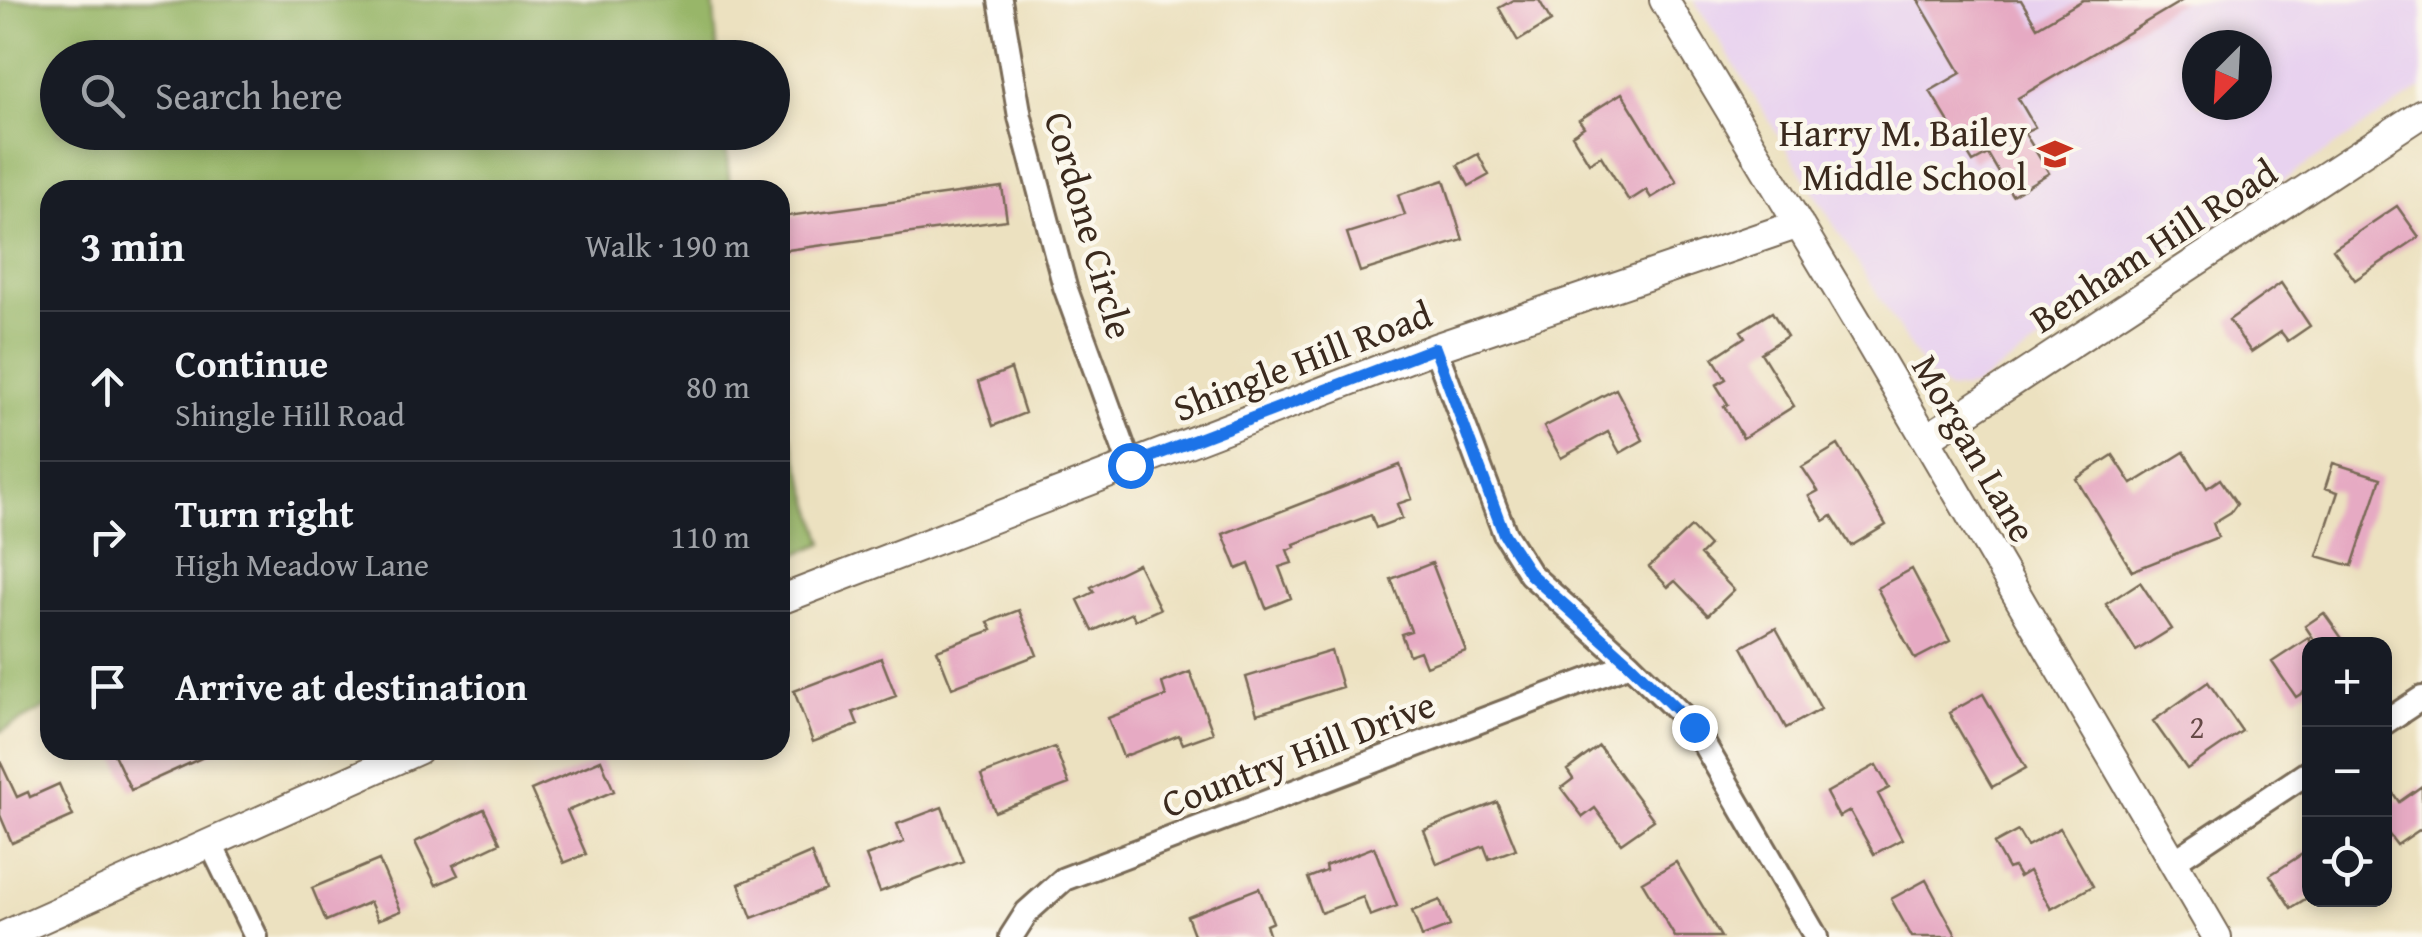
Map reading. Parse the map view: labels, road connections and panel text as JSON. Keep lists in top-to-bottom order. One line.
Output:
{"streets":{"street":["Cordone Circle","Benham Hill Road","Shingle Hill Road","Morgan Lane","Country Hill Drive"]},"crossings":[["Cordone Circle","Shingle Hill Road"],["Benham Hill Road","Morgan Lane"],["Shingle Hill Road","Morgan Lane"]],"places":{"school or university":["Harry M. Bailey Middle School"]},"house_numbers":["2"],"north":"bottom left","page":{"search":"Search here","heading":["3 min","Walk · 190 m"],"list":[["Continue","Shingle Hill Road","80 m"],["Turn right","High Meadow Lane","110 m"],"Arrive at destination"],"map_buttons":["+","−"]}}
